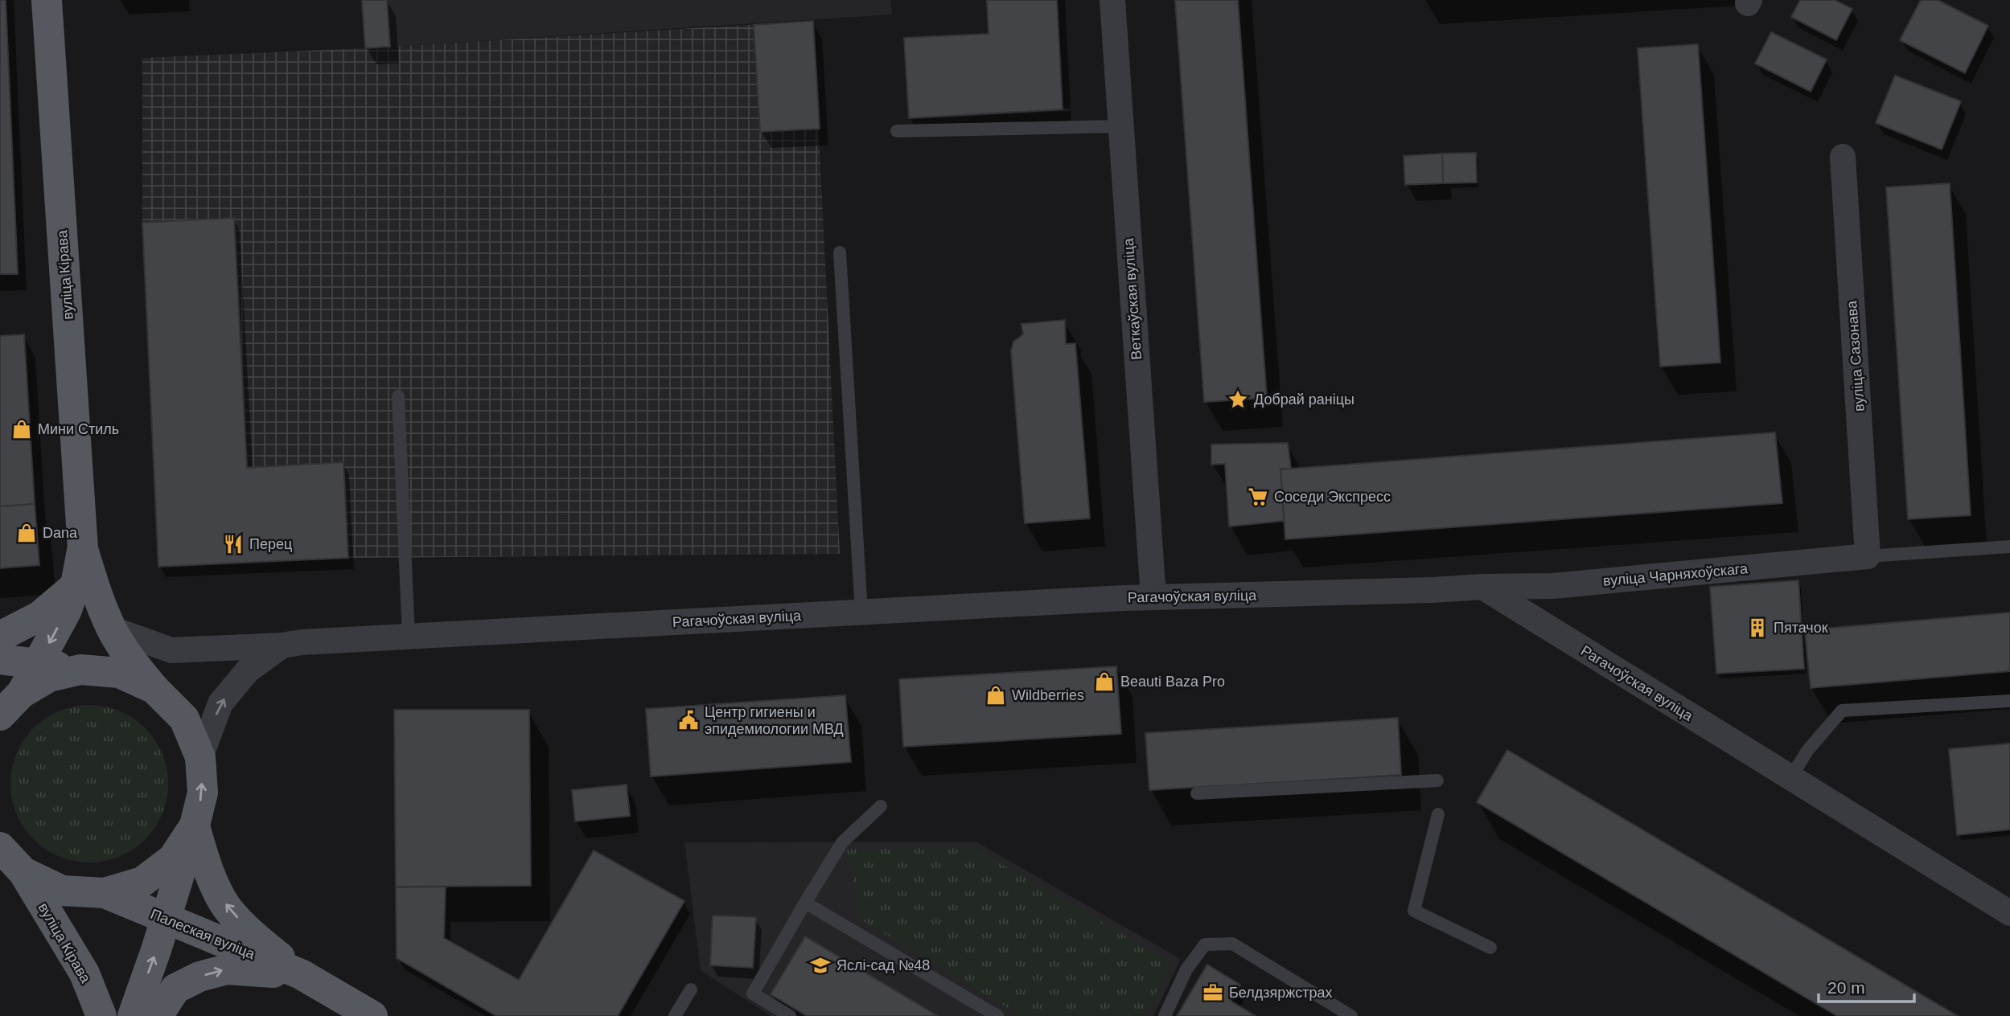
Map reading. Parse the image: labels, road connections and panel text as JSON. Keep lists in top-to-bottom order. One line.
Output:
{"streets":{"main road":["вуліца Кірава","Палеская вуліца"],"street":["Веткаўская вуліца","вуліца Сазонава","вуліца Чарняхоўскага","Рагачоўская вуліца"]},"crossings":[["вуліца Кірава","Рагачоўская вуліца"],["вуліца Кірава","Палеская вуліца"],["Веткаўская вуліца","Рагачоўская вуліца"],["вуліца Сазонава","вуліца Чарняхоўскага"],["вуліца Чарняхоўскага","Рагачоўская вуліца"]],"one_way":["Палеская вуліца"],"places":{"place":["Добрай раніцы"],"shop":["Мини Стиль","Dana","Beauti Baza Pro","Wildberries"],"supermarket":["Соседи Экспресс"],"restaurant":["Перец"],"building":["Пятачок"],"public building":["Центр гигиены и эпидемиологии МВД"],"school or university":["Яслі-сад №48"],"office":["Белдзяржстрах"]},"scale_bar":"20 m"}
